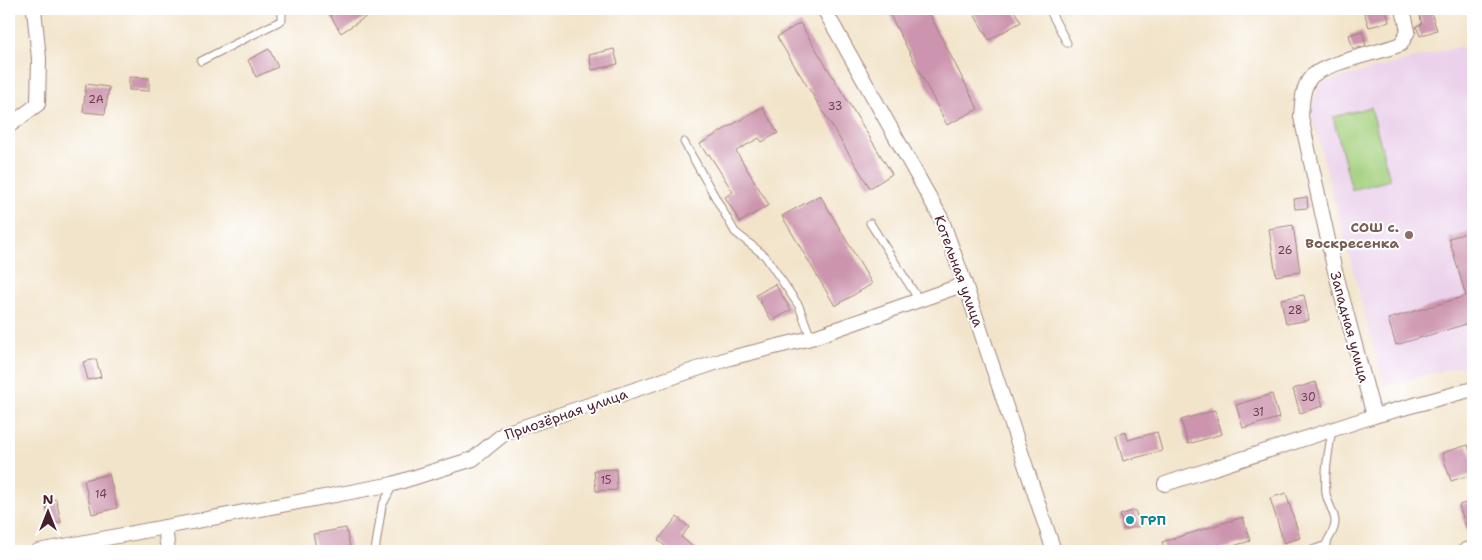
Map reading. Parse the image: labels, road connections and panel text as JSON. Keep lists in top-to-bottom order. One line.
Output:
{"streets":{"street":["Котельная улица","Западная улица","Приозёрная улица"]},"crossings":[["Котельная улица","Приозёрная улица"]],"places":["СОШ с. Воскресенка","ГРП"],"house_numbers":["2А","33","26","28","30","31","15","14"],"north":"top"}
